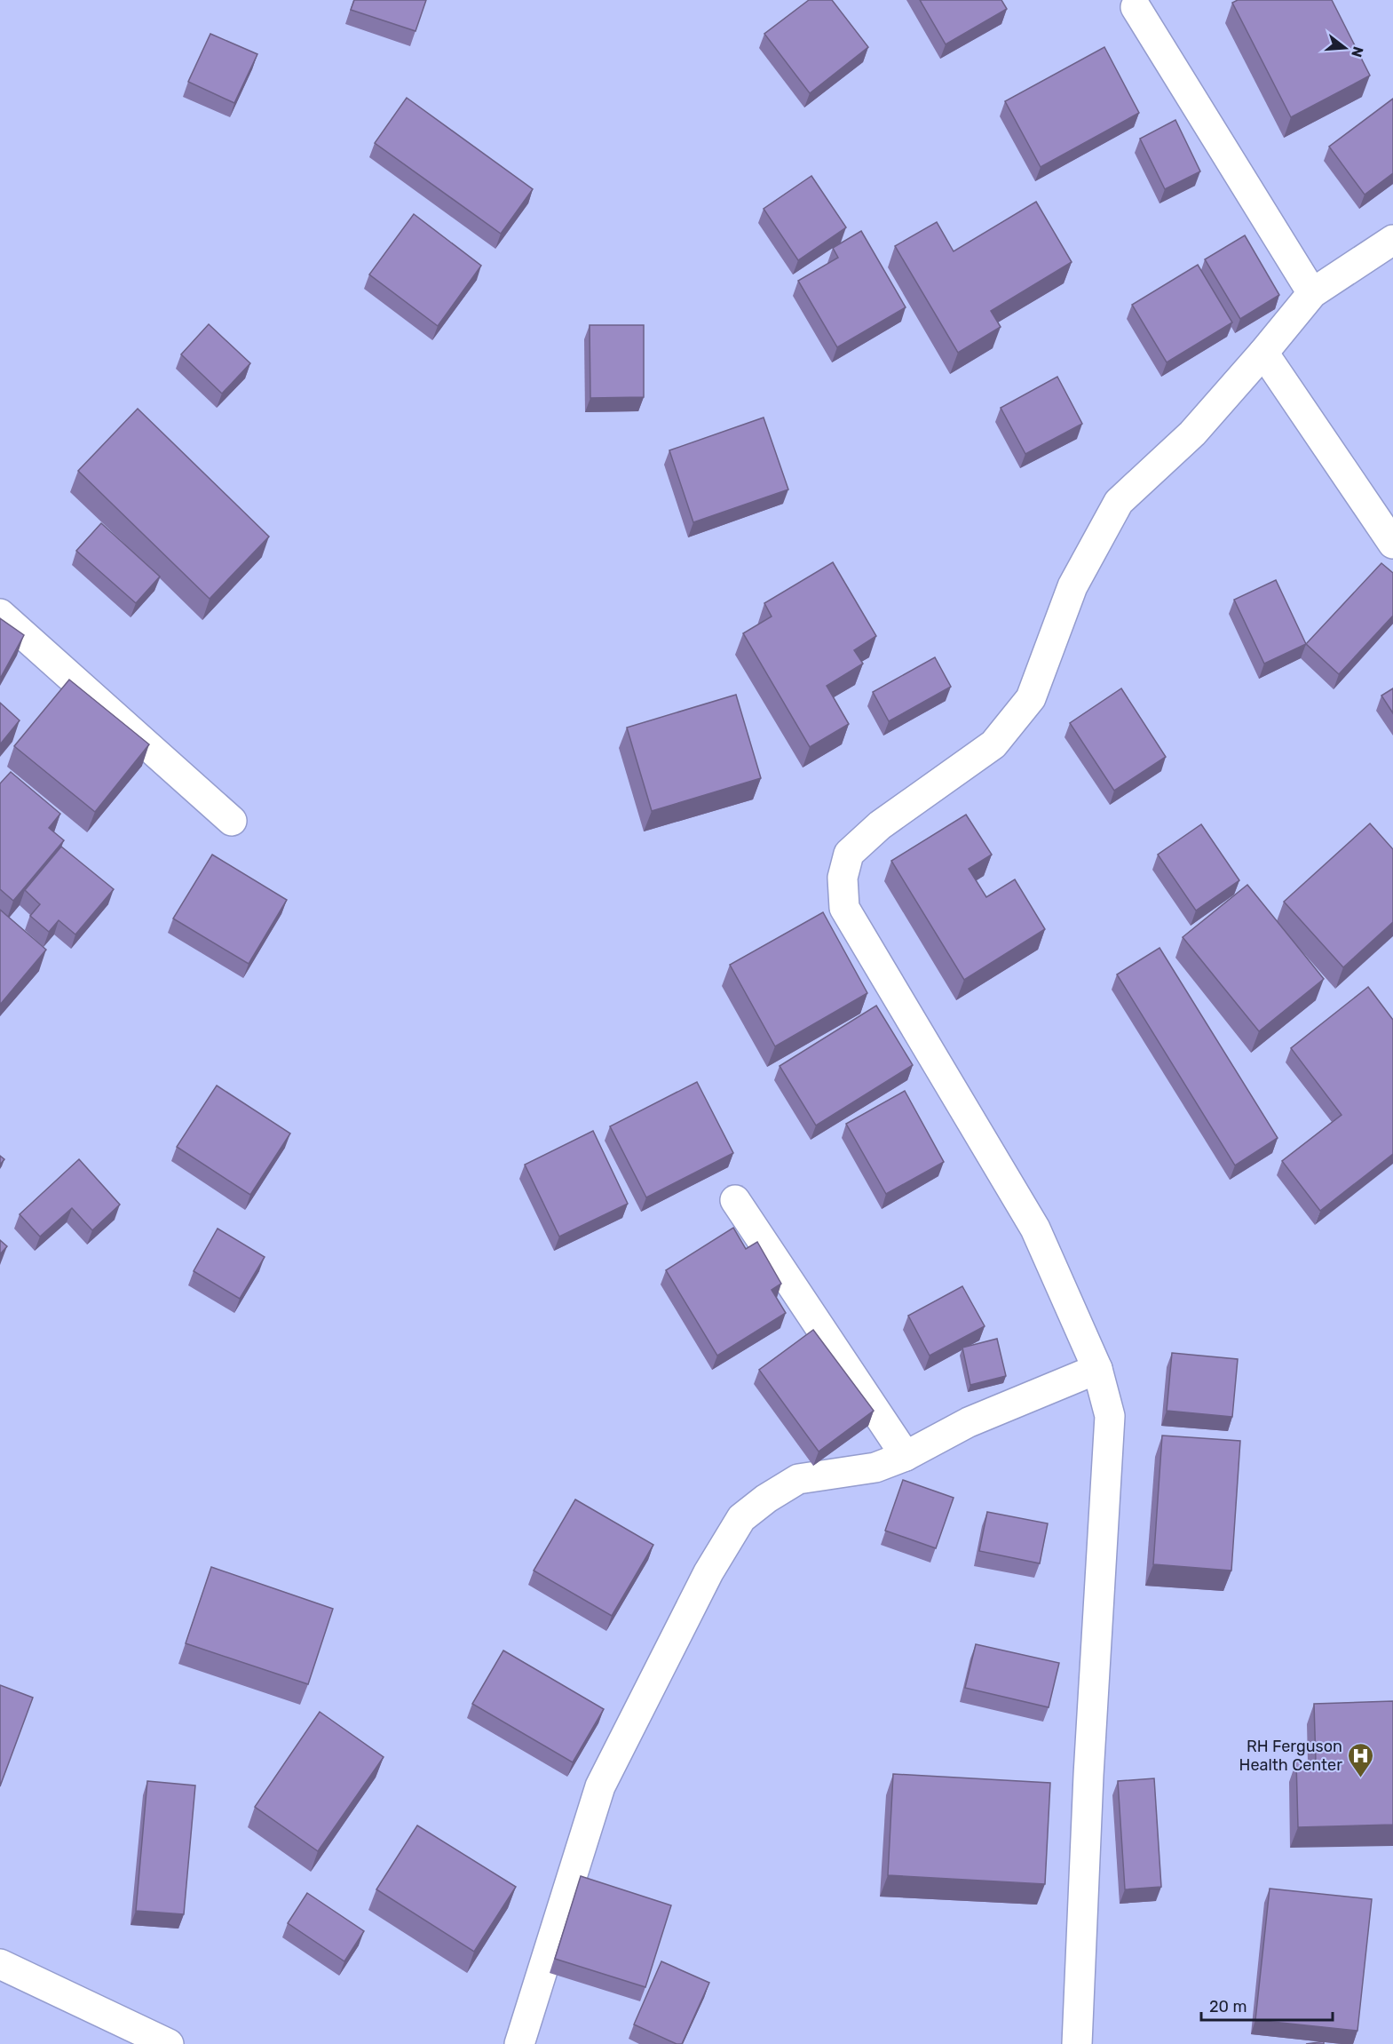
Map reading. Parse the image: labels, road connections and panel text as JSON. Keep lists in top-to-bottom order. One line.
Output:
{"places":{"hospital":["RH Ferguson Health Center"]},"scale_bar":"20 m","north":"right"}
